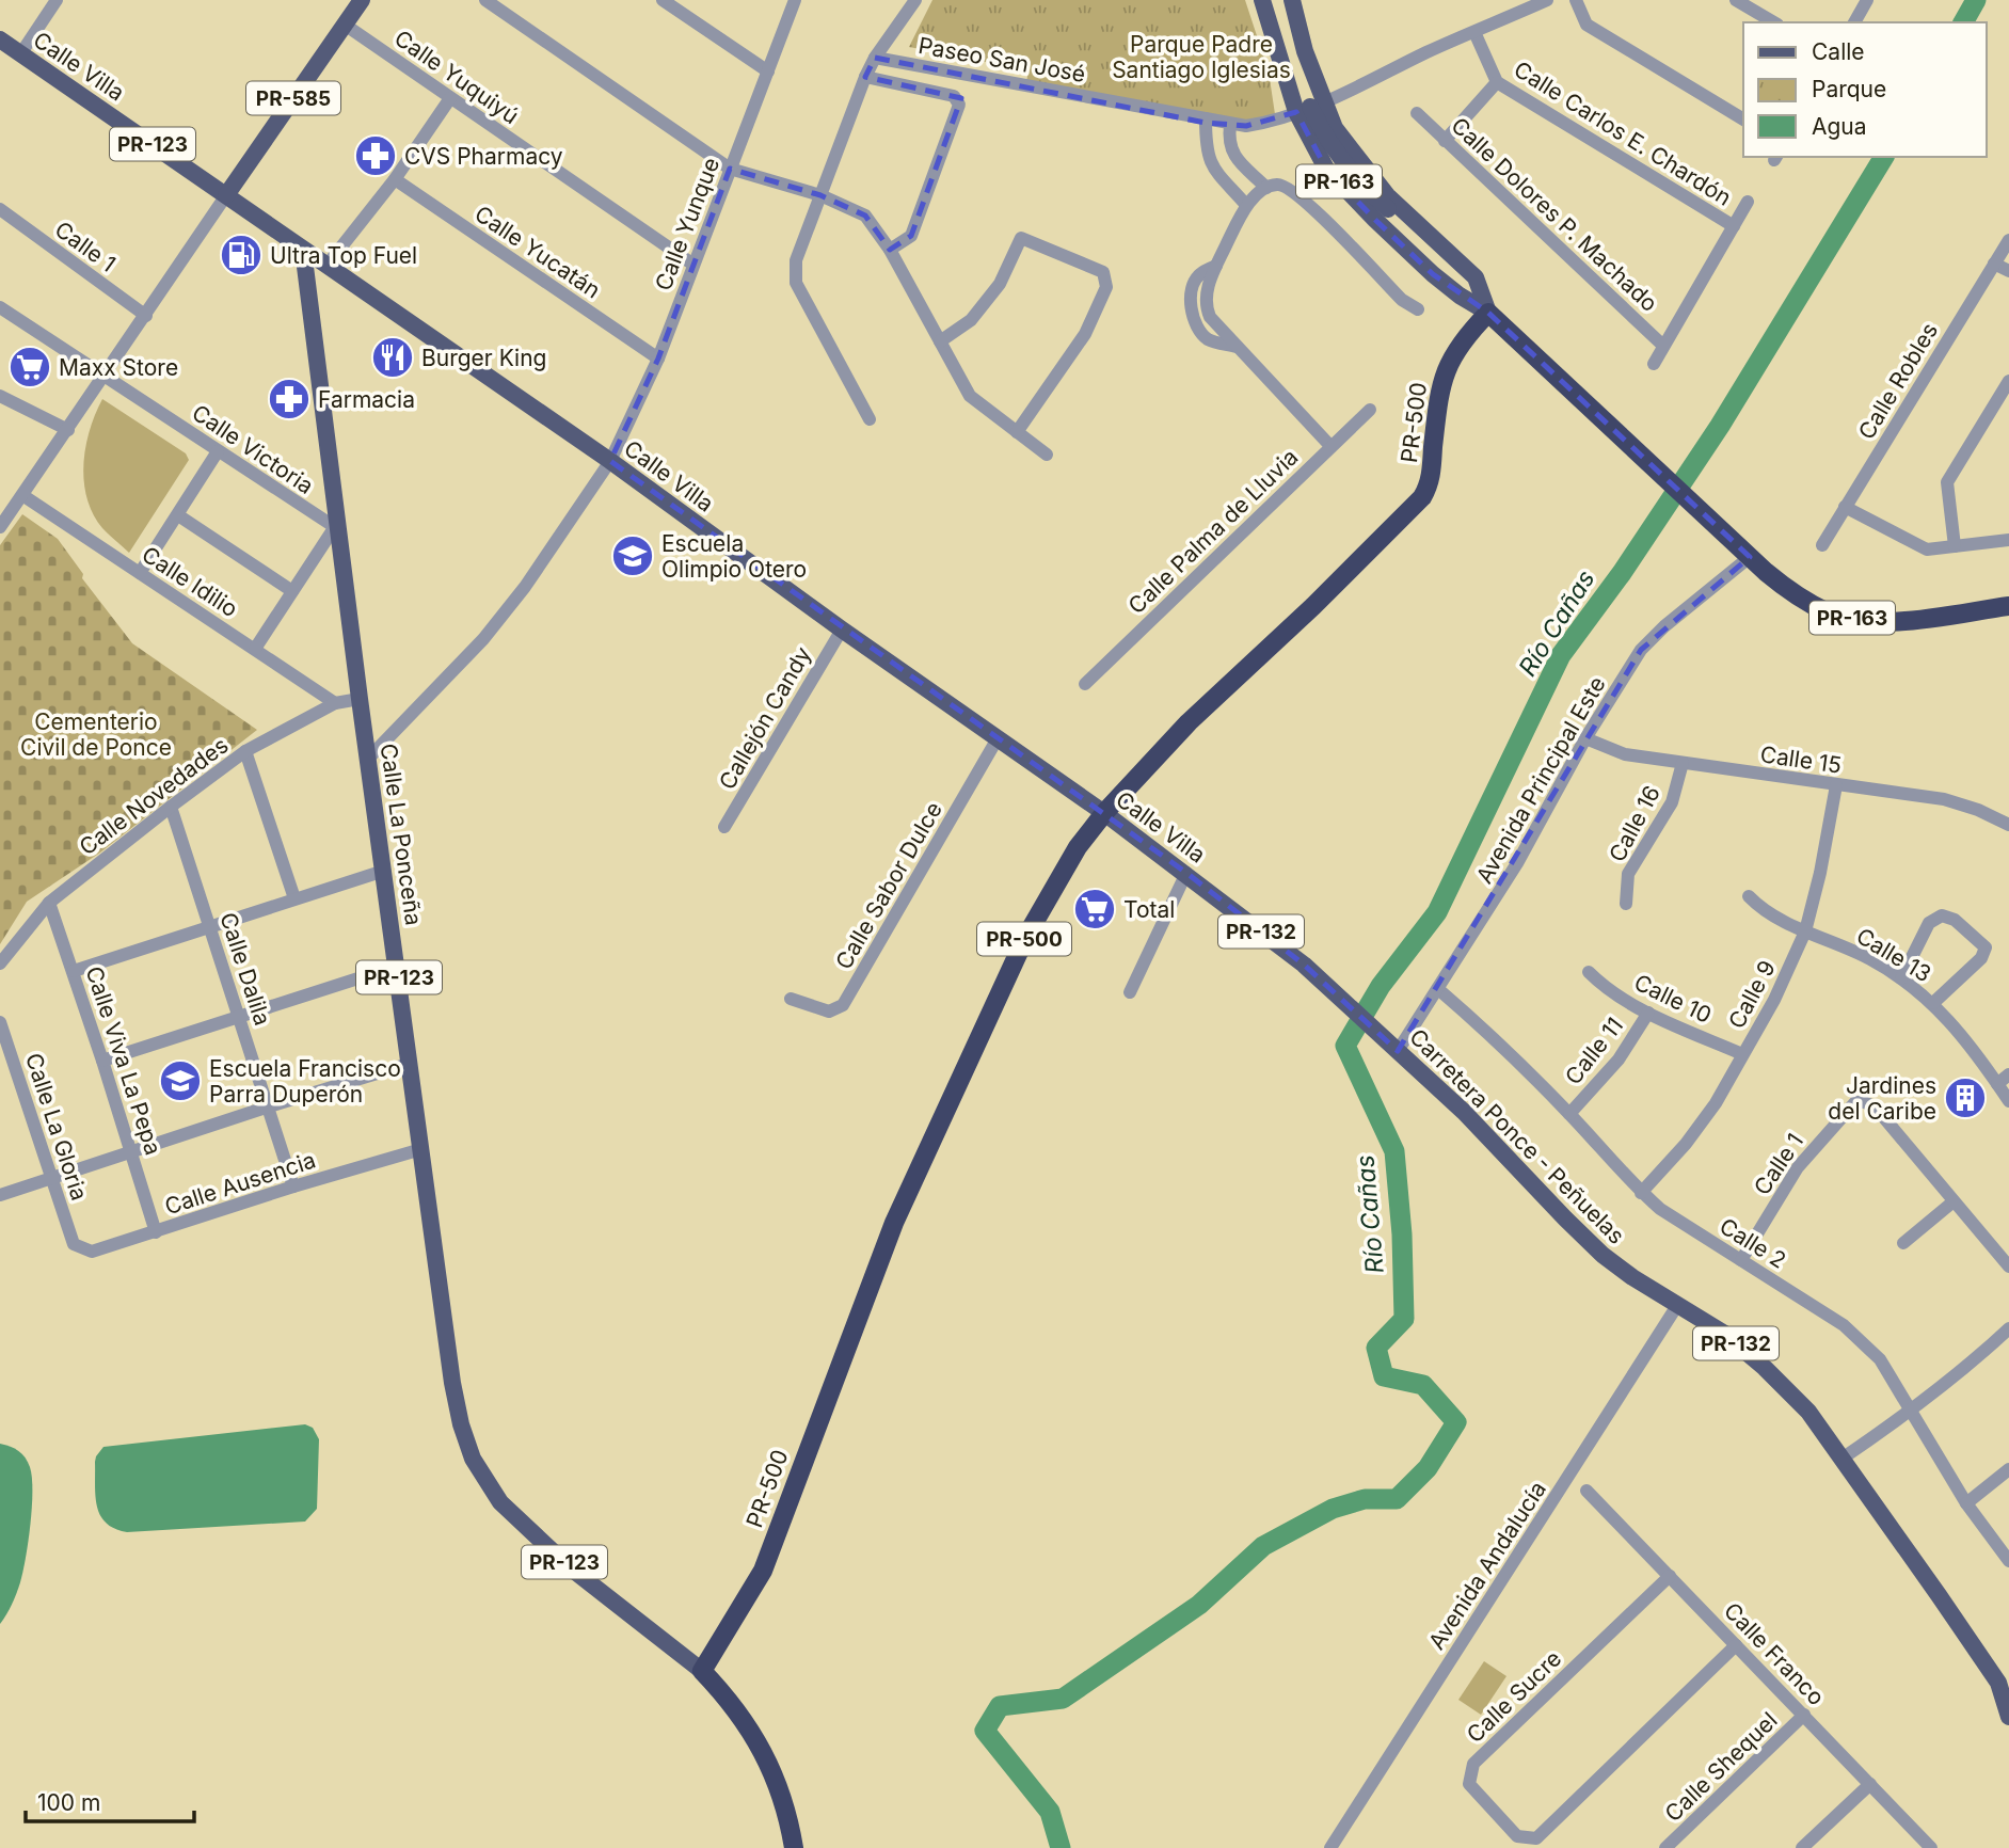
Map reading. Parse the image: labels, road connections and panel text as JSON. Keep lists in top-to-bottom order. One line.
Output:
{"streets":{"highway":["PR-123","PR-163","PR-500"],"main road":["Calle Villa","PR-585","Calle La Ponceña","PR-132","Carretera Ponce - Peñuelas"],"street":["Paseo San José","Calle Yuquiyú","Calle Carlos E. Chardón","Calle Dolores P. Machado","Calle Yunque","Calle 1","Calle Yucatán","Calle Robles","Calle Victoria","Calle Palma de Lluvia","Calle Idilio","Callejón Candy","Calle 15","Avenida Principal Este","Calle Novedades","Calle 16","Calle Sabor Dulce","Calle 13","Calle Dalila","Calle 9","Calle 10","Calle 11","Calle Viva La Pepa","Calle La Gloria","Calle Ausencia","Calle 2","Avenida Andalucía","Calle Franco","Calle Sucre","Calle Shequel"]},"crossings":[["Paseo San José","Calle Carlos E. Chardón"],["Paseo San José","PR-163"],["Calle Villa","PR-585"],["Calle Villa","Calle Yunque"],["Calle Villa","PR-500"],["Calle Villa","Callejón Candy"],["Calle Villa","Calle La Ponceña"],["Calle Villa","Calle Sabor Dulce"],["Calle Villa","Carretera Ponce - Peñuelas"],["Calle Yuquiyú","PR-585"],["Calle Yuquiyú","Calle Yunque"],["PR-585","Calle 1"],["PR-585","Calle Victoria"],["PR-585","Calle Idilio"],["PR-123","PR-500"],["PR-123","Calle La Ponceña"],["PR-163","PR-500"],["PR-163","Avenida Principal Este"],["Calle Yunque","Calle Yucatán"],["Calle Yunque","Calle La Ponceña"],["Calle 1","Calle 2"],["PR-500","Calle La Ponceña"],["Calle Victoria","Calle La Ponceña"],["Calle Idilio","Calle Novedades"],["Calle 15","Avenida Principal Este"],["Calle 15","Calle 16"],["Calle 15","Calle 9"],["Avenida Principal Este","Carretera Ponce - Peñuelas"],["Avenida Principal Este","Calle 2"],["Calle Novedades","Calle La Ponceña"],["Calle Novedades","Calle Dalila"],["Calle Novedades","Calle Viva La Pepa"],["Calle La Ponceña","Calle Ausencia"],["Calle 13","Calle 9"],["Calle Dalila","Calle Ausencia"],["Calle 9","Calle 10"],["Calle 9","Calle 2"],["Calle 10","Calle 11"],["Calle 11","Calle 2"],["Calle Viva La Pepa","Calle Ausencia"],["Calle La Gloria","Calle Ausencia"],["Carretera Ponce - Peñuelas","Avenida Andalucía"],["Calle Franco","Calle Sucre"],["Calle Franco","Calle Shequel"]],"water":["Río Cañas"],"parks":["Parque Padre Santiago Iglesias","Cementerio Civil de Ponce"],"places":{"pharmacy":["CVS Pharmacy","Farmacia"],"fuel station":["Ultra Top Fuel"],"restaurant":["Burger King"],"supermarket":["Maxx Store","Total"],"school or university":["Escuela Olimpio Otero","Escuela Francisco Parra Duperón"],"building":["Jardines del Caribe"]},"legend":["Calle","Parque","Agua"],"scale_bar":"100 m"}
